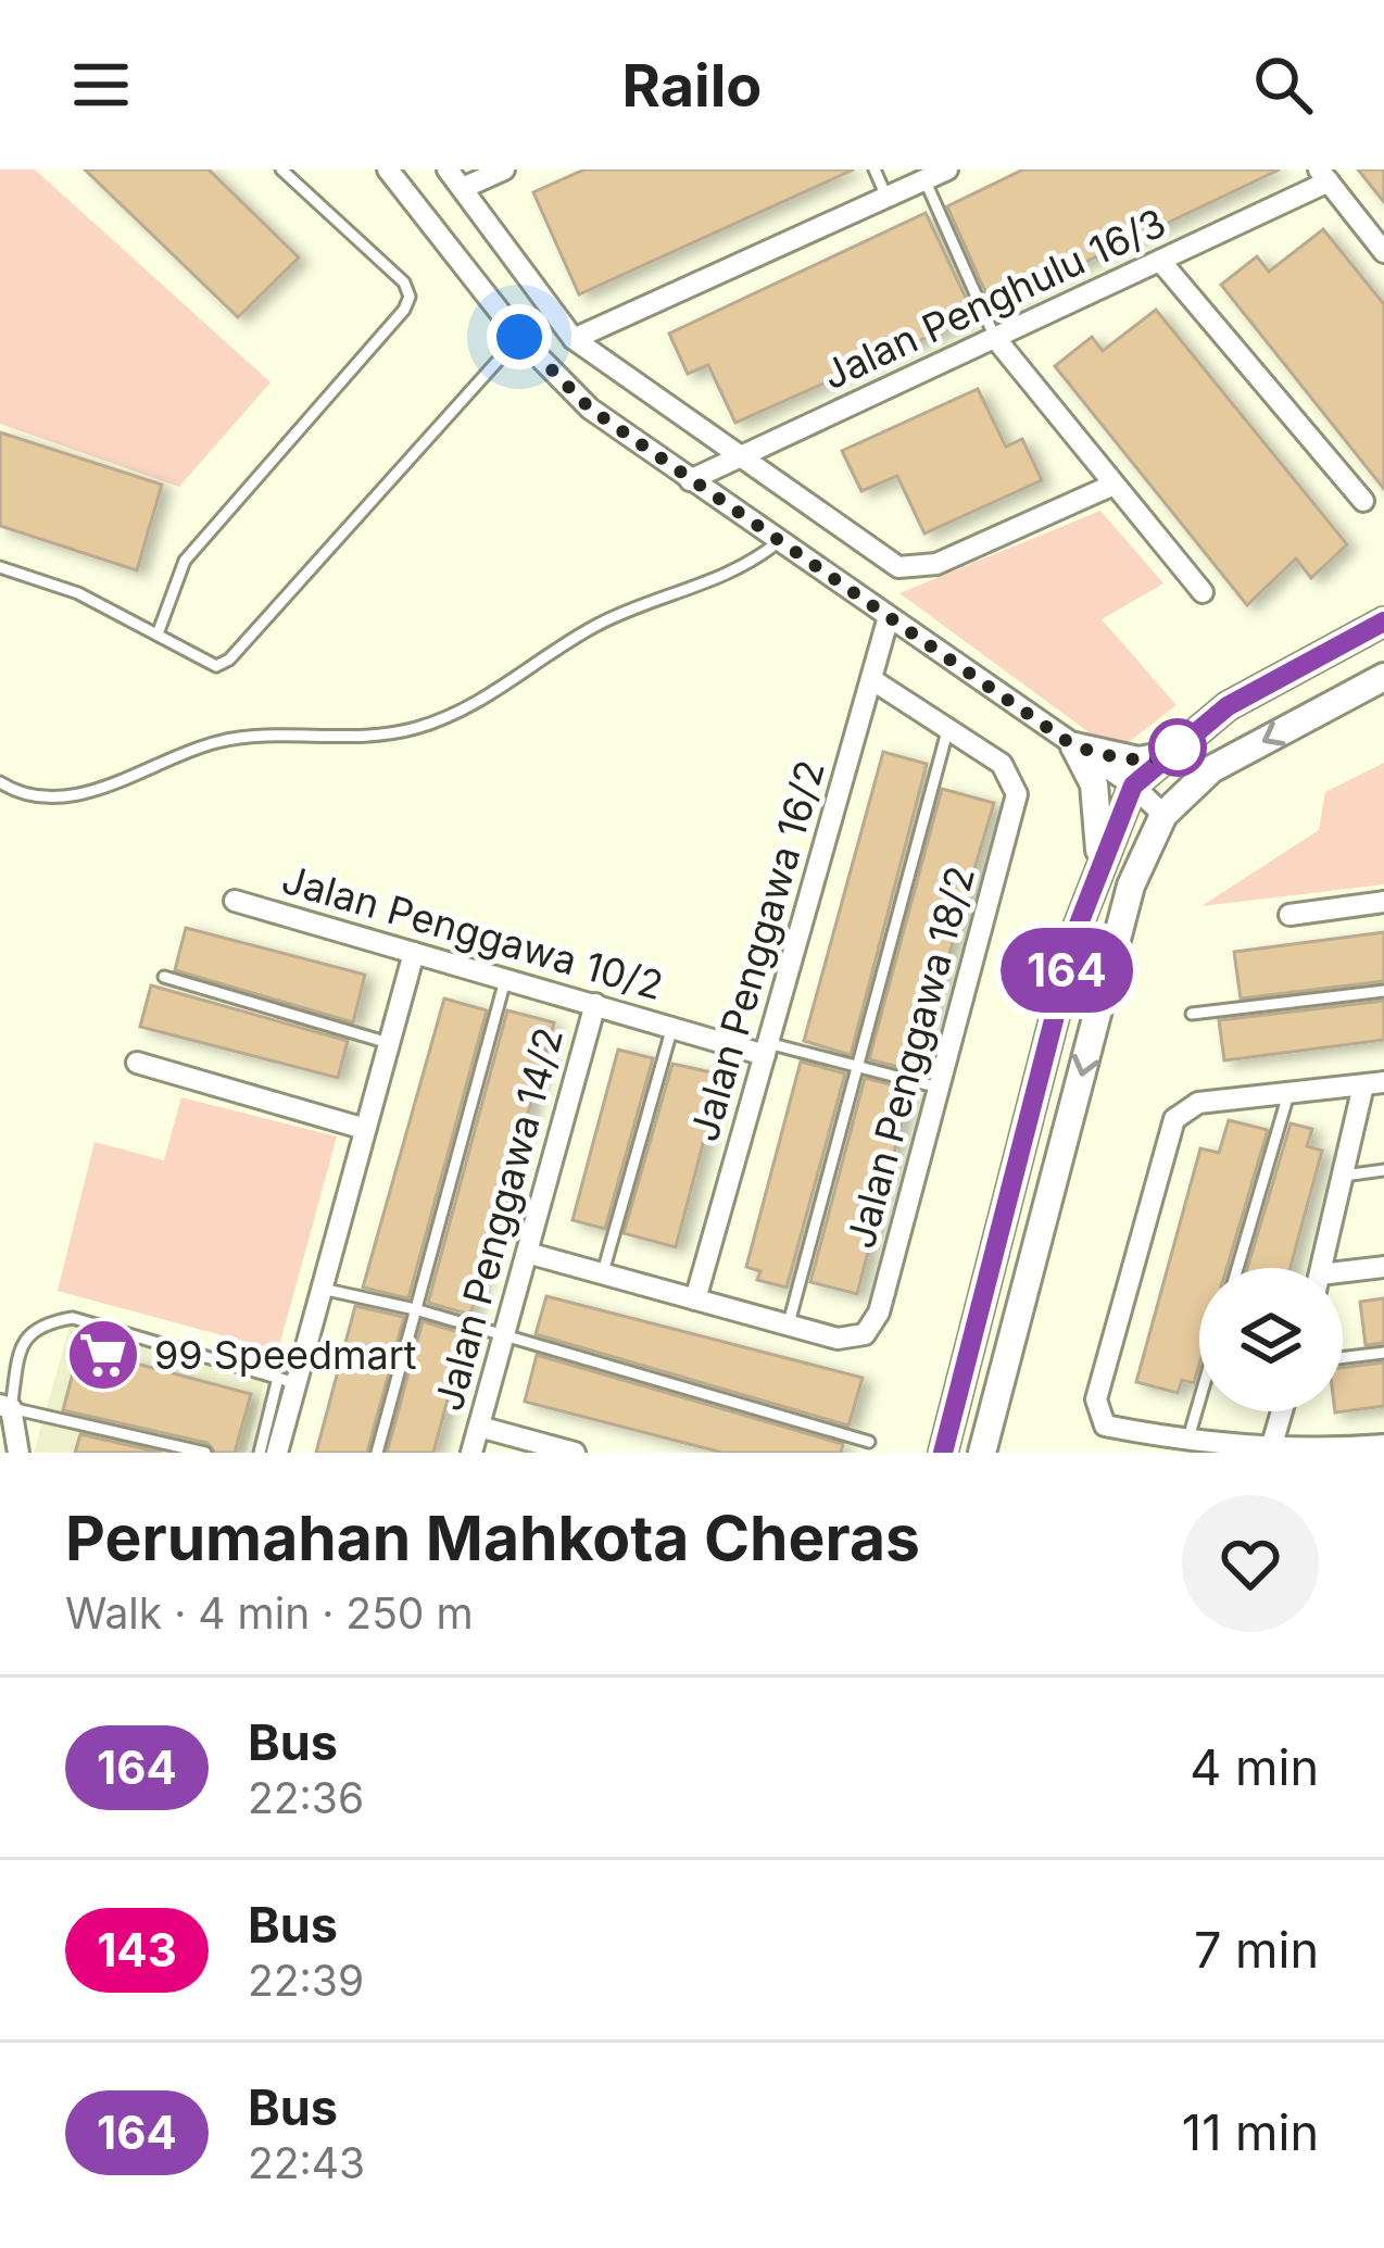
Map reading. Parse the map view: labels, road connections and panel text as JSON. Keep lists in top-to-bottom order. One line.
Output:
{"streets":{"street":["Jalan Penghulu 16/3","Jalan Penggawa 10/2","Jalan Penggawa 16/2","Jalan Penggawa 18/2","Jalan Penggawa 14/2"]},"crossings":[["Jalan Penggawa 10/2","Jalan Penggawa 16/2"],["Jalan Penggawa 10/2","Jalan Penggawa 14/2"]],"places":{"supermarket":["99 Speedmart"]},"lines":["bus line 164"],"page":{"header":"Railo","on_map":"164","heading":["Perumahan Mahkota Cheras","Walk · 4 min · 250 m"],"list":[{"mark":"164","name":"Bus","note":"22:36","value":"4 min"},{"mark":"143","name":"Bus","note":"22:39","value":"7 min"},{"mark":"164","name":"Bus","note":"22:43","value":"11 min"}]}}
